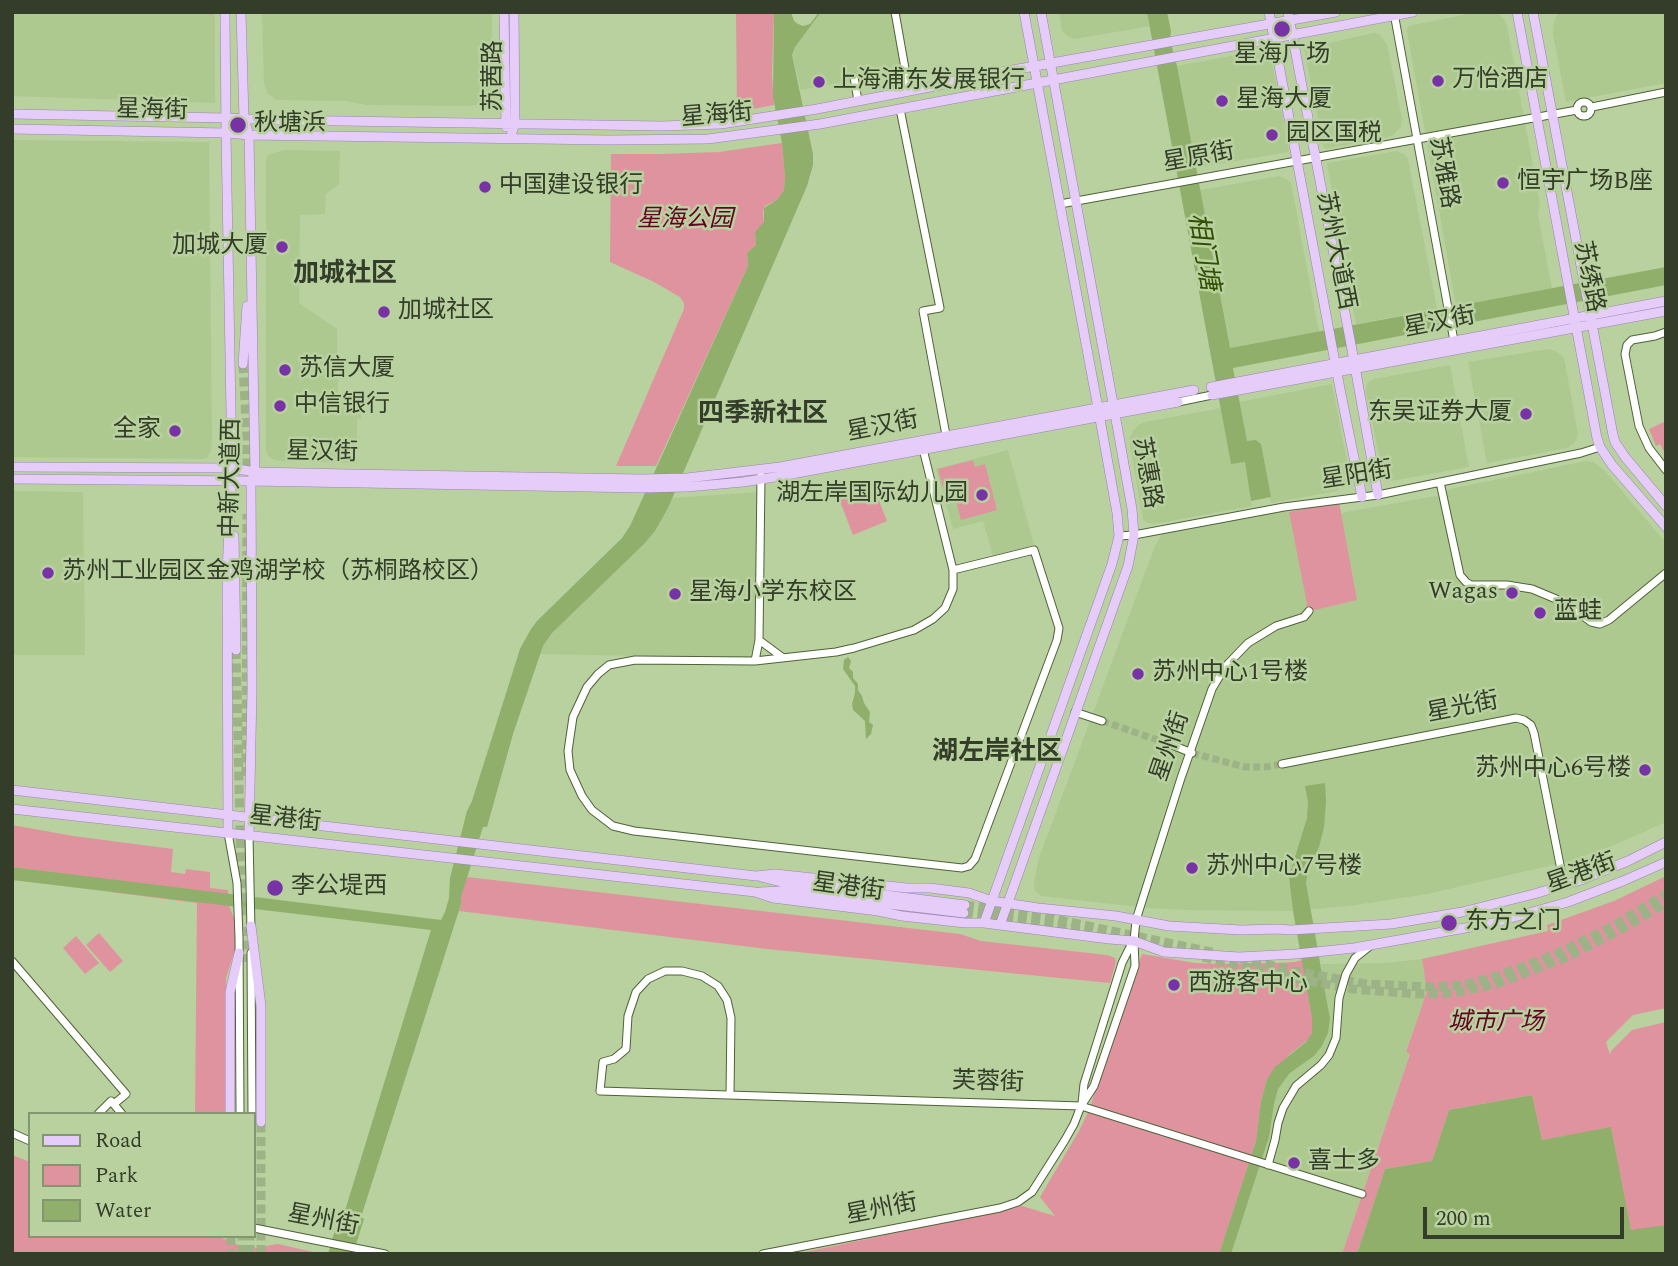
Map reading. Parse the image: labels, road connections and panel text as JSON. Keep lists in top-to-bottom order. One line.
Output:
{"streets":{"main road":["苏茜路","星海街","苏州大道西","苏绣路","星汉街","苏惠路","中新大道西","星港街"],"street":["星原街","苏雅路","星阳街","星光街","星州街","芙蓉街"]},"crossings":[["苏茜路","星海街"],["星海街","苏雅路"],["星海街","苏州大道西"],["星海街","苏惠路"],["星海街","中新大道西"],["星原街","苏雅路"],["星原街","苏州大道西"],["星原街","苏绣路"],["星原街","苏惠路"],["苏雅路","星汉街"],["苏州大道西","星汉街"],["苏州大道西","星阳街"],["苏绣路","星汉街"],["苏绣路","星阳街"],["星汉街","苏惠路"],["星汉街","中新大道西"],["苏惠路","星阳街"],["苏惠路","星港街"],["中新大道西","星港街"],["星光街","星港街"],["星州街","星港街"],["星州街","芙蓉街"]],"districts":["加城社区","四季新社区","湖左岸社区"],"water":["相门塘"],"parks":["星海公园","城市广场"],"places":["星海广场","万怡酒店","上海浦东发展银行","星海大厦","秋塘浜","园区国税","恒宇广场B座","中国建设银行","加城大厦","加城社区","苏信大厦","中信银行","东吴证券大厦","全家","湖左岸国际幼儿园","苏州工业园区金鸡湖学校（苏桐路校区）","Wagas","星海小学东校区","蓝蛙","苏州中心1号楼","苏州中心6号楼","苏州中心7号楼","李公堤西","东方之门","西游客中心","喜士多"],"legend":["Road","Park","Water"],"scale_bar":"200 m"}
